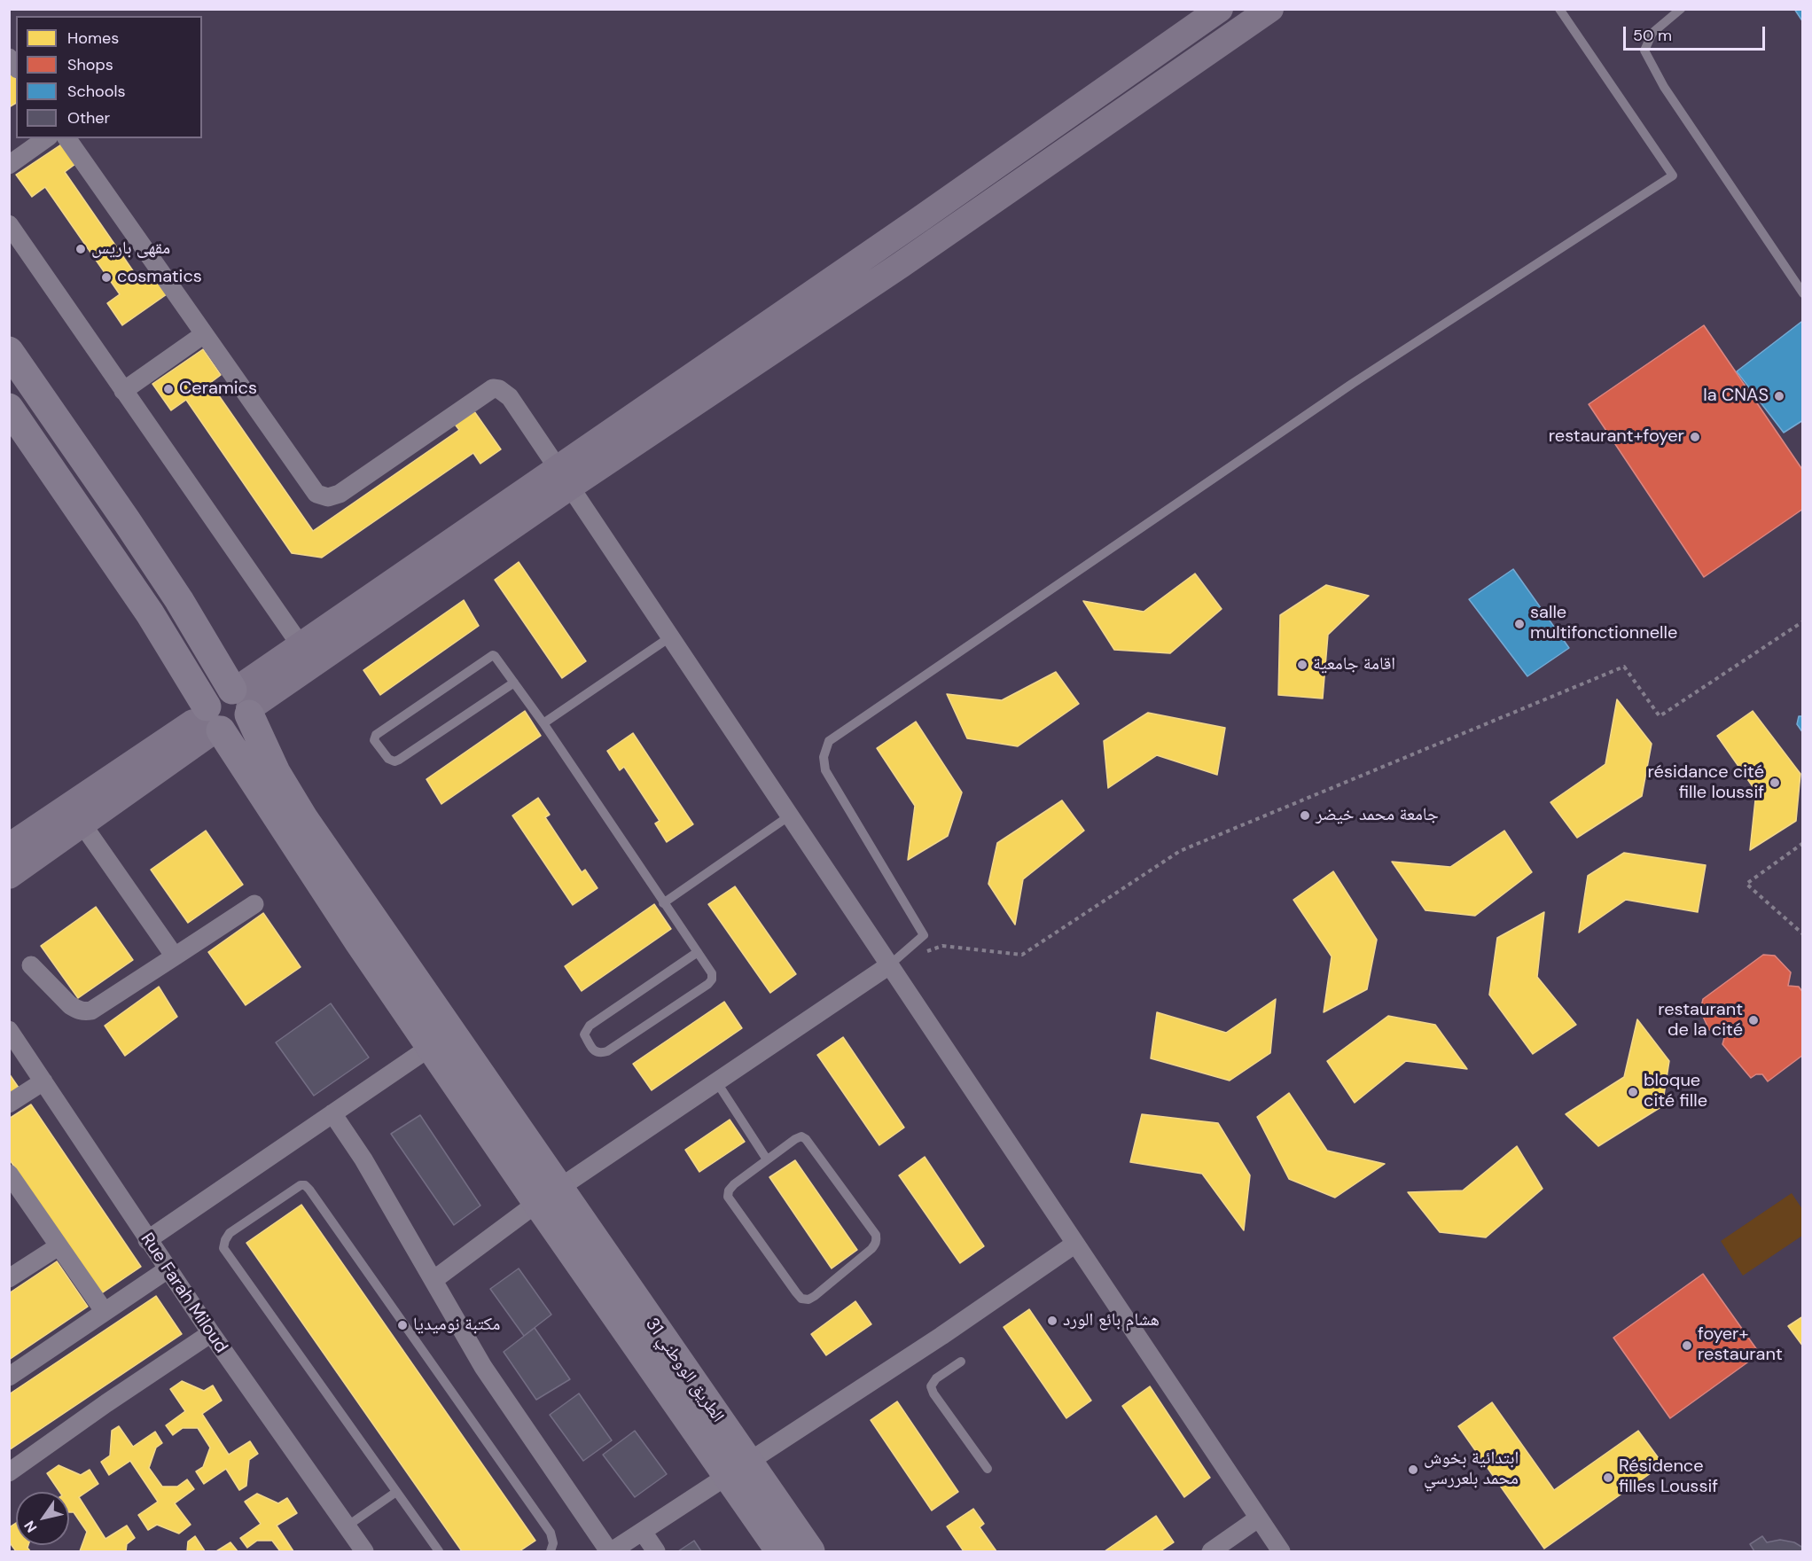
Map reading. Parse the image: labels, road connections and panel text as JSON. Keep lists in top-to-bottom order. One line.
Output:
{"streets":{"street":["Rue Farah Miloud"]},"places":["مقهى باريس","cosmatics","Ceramics","la CNAS","restaurant+foyer","salle multifonctionnelle","اقامة جامعية","résidance cité fille loussif","جامعة محمد خيضر","restaurant de la cité","bloque cité fille","هشام بائع الورد","مكتبة نوميديا","foyer+ restaurant","ابتدائية بخوش محمد بلعررسي","Résidence filles Loussif"],"legend":["Homes","Shops","Schools","Other"],"scale_bar":"50 m","north":"bottom left"}
